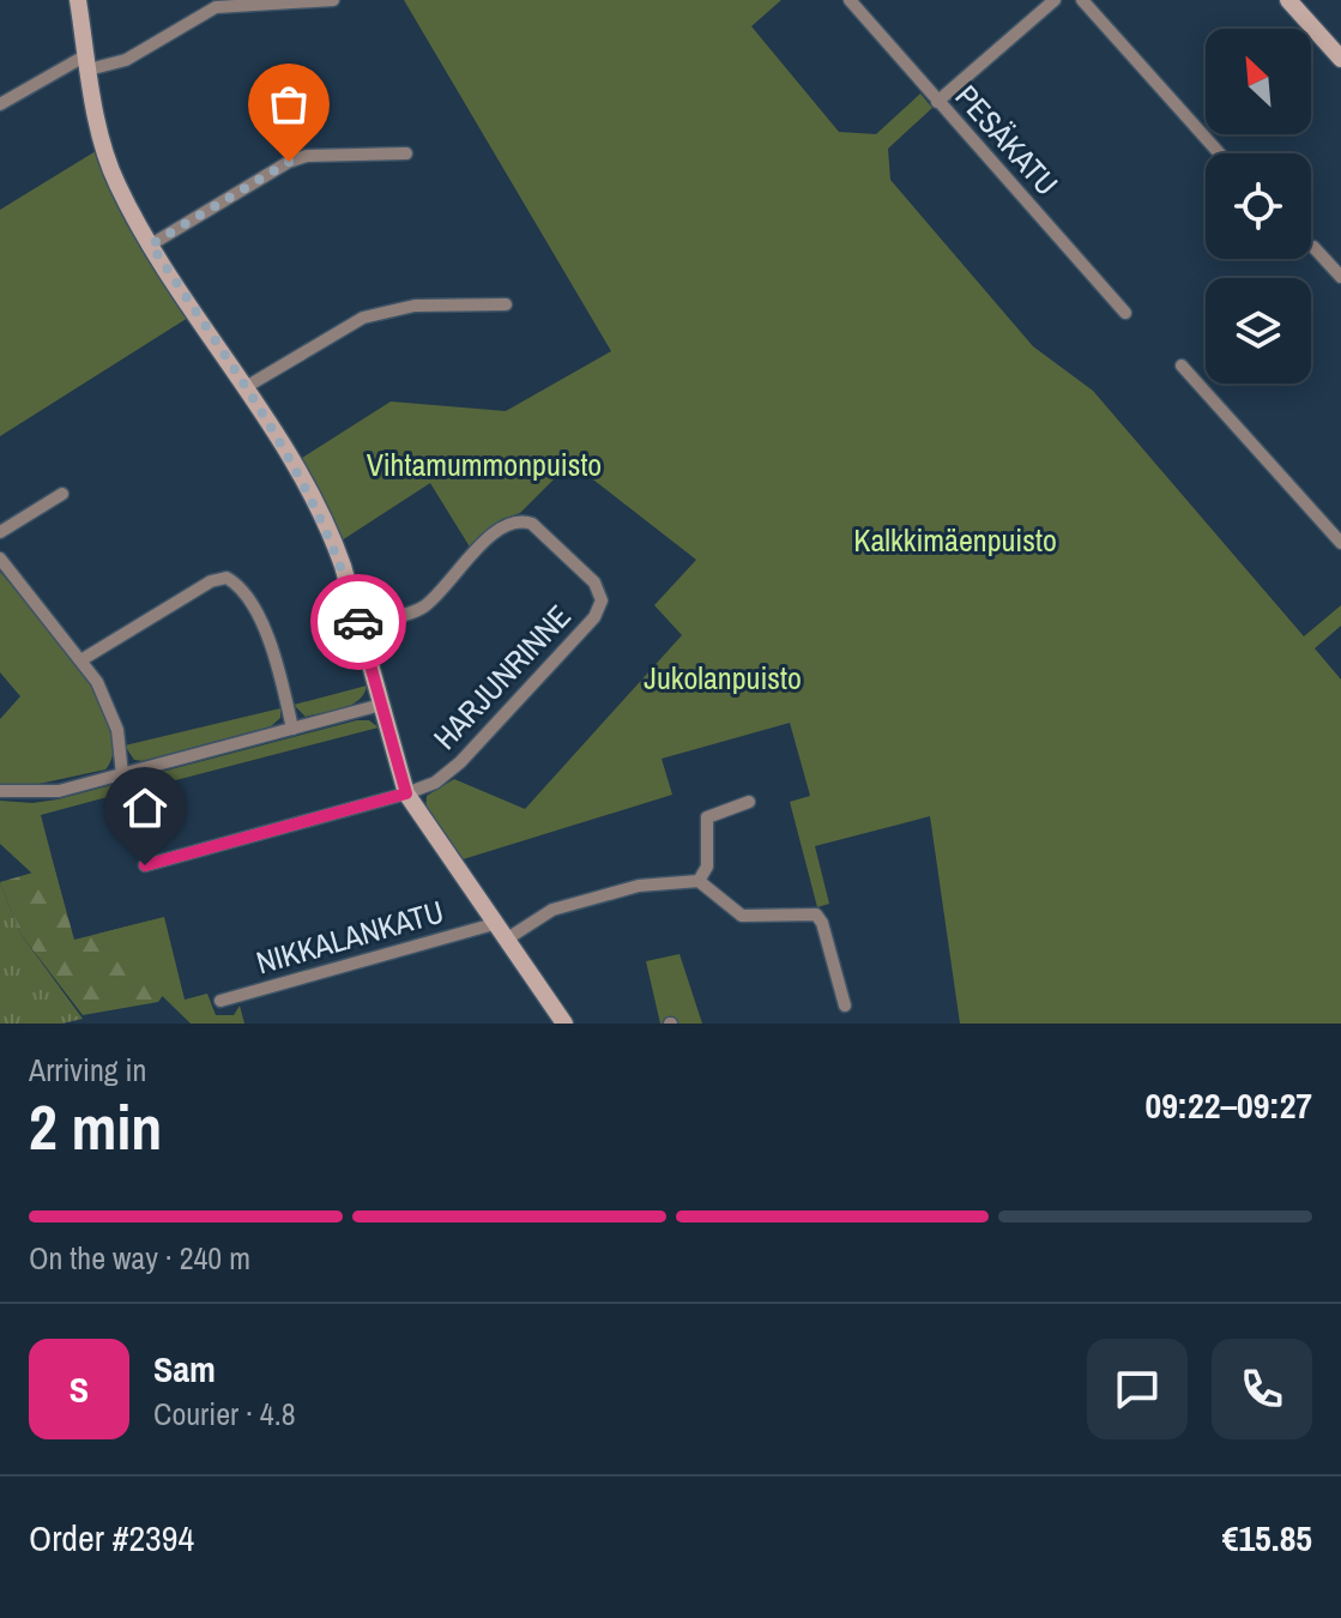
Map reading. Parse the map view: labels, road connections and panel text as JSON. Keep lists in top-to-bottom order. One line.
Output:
{"streets":{"street":["PESÄKATU","HARJUNRINNE","NIKKALANKATU"]},"parks":["Vihtamummonpuisto","Kalkkimäenpuisto","Jukolanpuisto"],"north":"top left","page":{"heading":["2 min","Arriving in","09:22–09:27"],"panel":["Sam","Courier · 4.8","Order #2394","€15.85"],"bar":"On the way · 240 m","round":"S"}}
